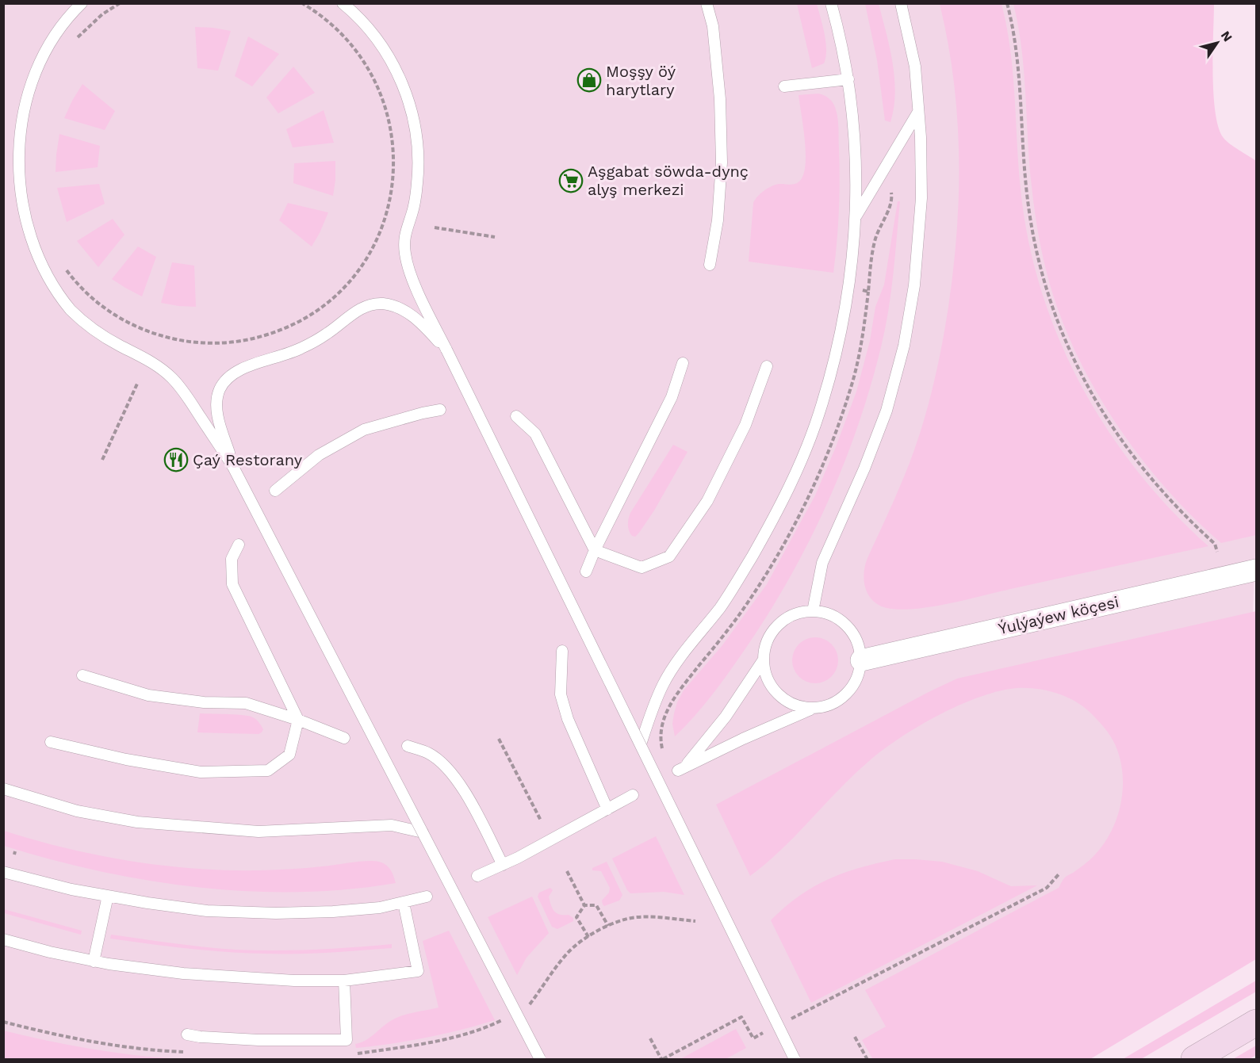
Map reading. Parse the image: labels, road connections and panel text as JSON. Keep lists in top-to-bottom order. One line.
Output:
{"streets":{"street":["Ýulýaýew köçesi"]},"places":{"shop":["Moşşy öý harytlary"],"supermarket":["Aşgabat söwda-dynç alyş merkezi"],"restaurant":["Çaý Restorany"]},"north":"top right"}
